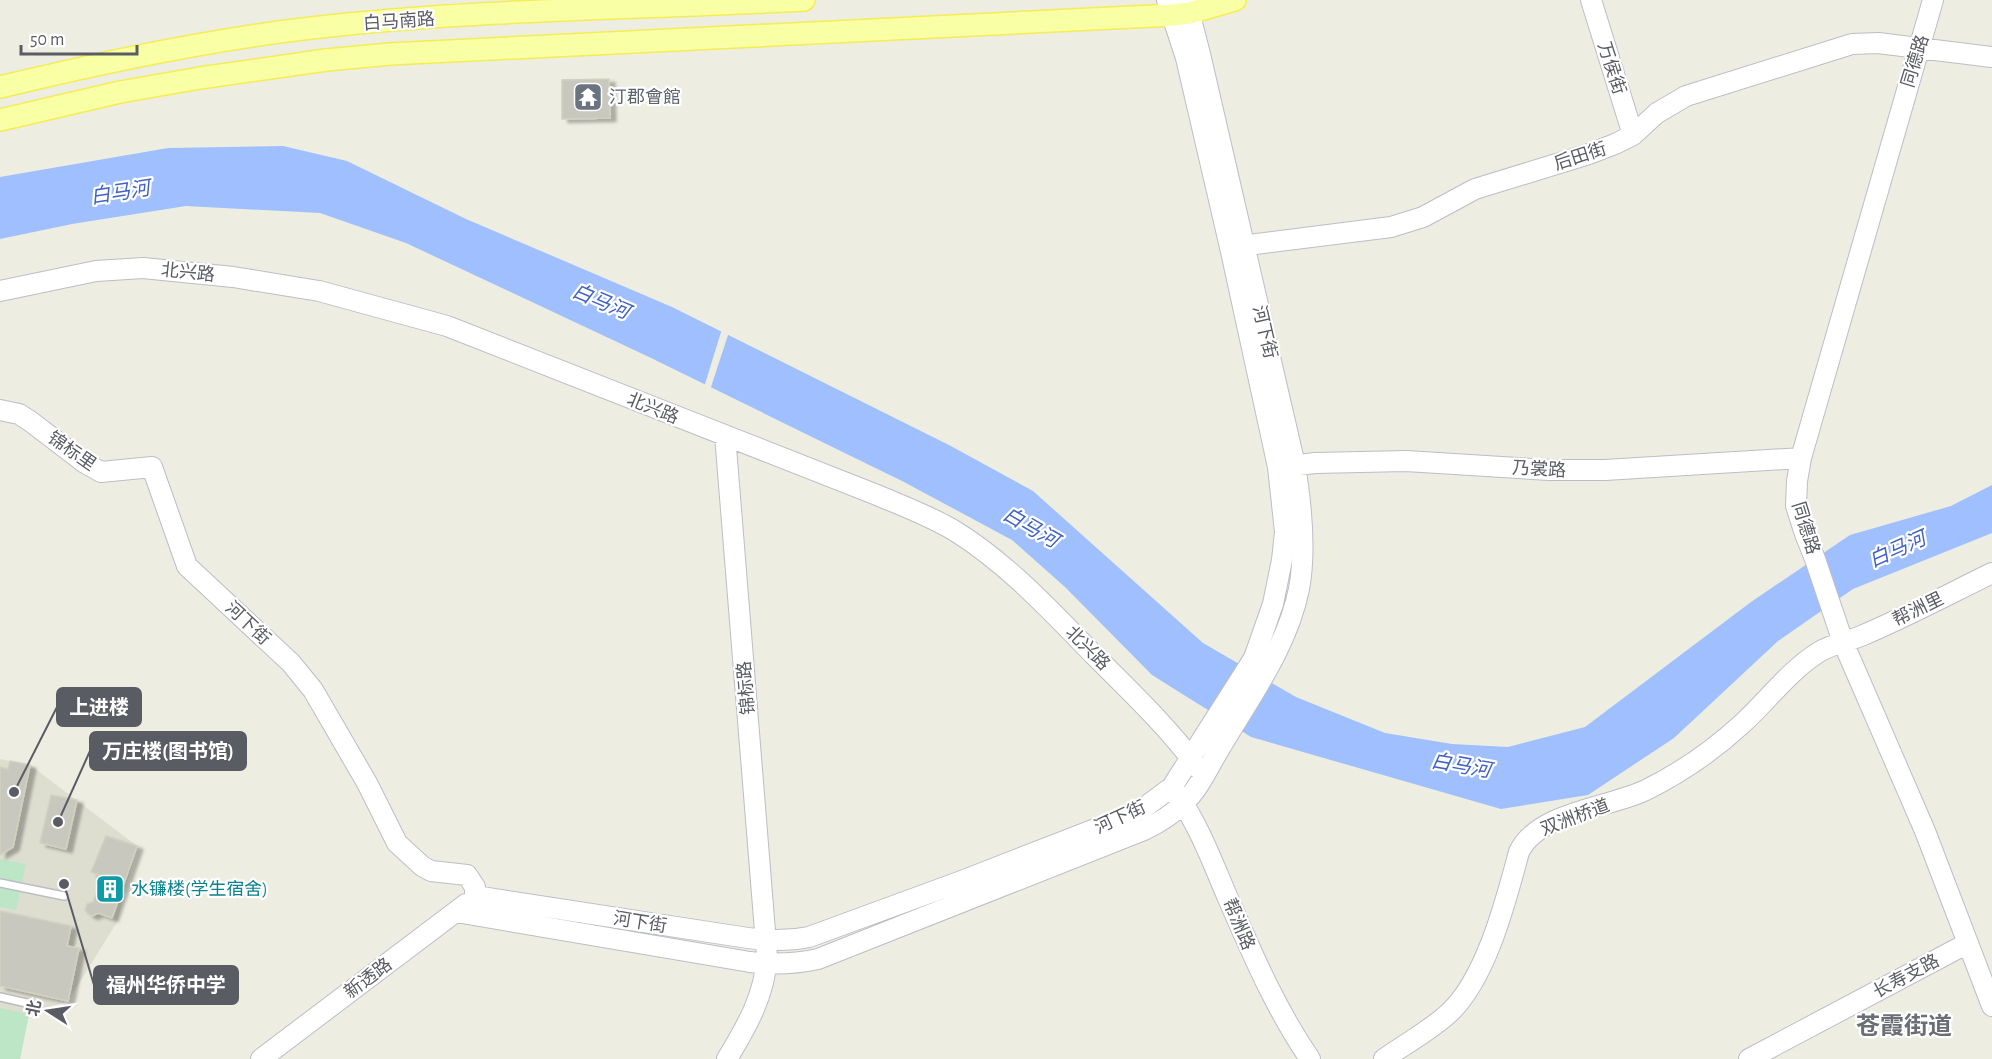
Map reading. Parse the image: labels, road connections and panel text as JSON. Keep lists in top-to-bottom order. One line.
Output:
{"streets":{"main road":["白马南路"],"street":["同德路","万侯街","后田街","北兴路","河下街","锦标里","乃裳路","帮洲里","锦标路","双洲桥道","帮洲路","长寿支路","新透路"]},"crossings":[["同德路","后田街"],["同德路","乃裳路"],["同德路","帮洲里"],["同德路","双洲桥道"],["同德路","长寿支路"],["万侯街","后田街"],["后田街","河下街"],["北兴路","河下街"],["北兴路","锦标路"],["河下街","锦标里"],["河下街","乃裳路"],["河下街","锦标路"],["河下街","帮洲路"],["河下街","新透路"],["帮洲里","双洲桥道"]],"districts":["苍霞街道"],"water":["白马河"],"places":{"temple":["汀郡會館"],"other":["上进楼","万庄楼(图书馆)","福州华侨中学"],"building":["水镰楼(学生宿舍)"]},"scale_bar":"50 m","north":"left"}
